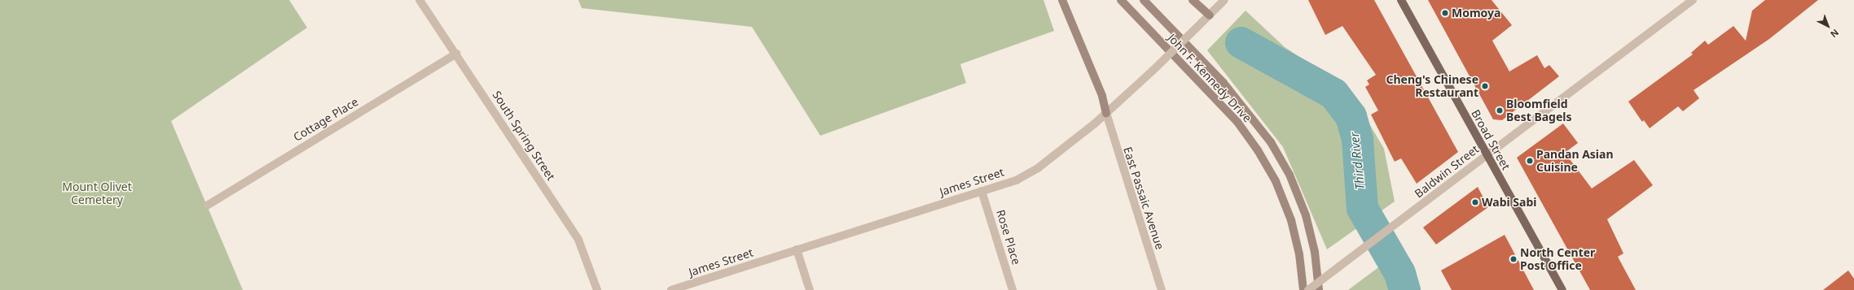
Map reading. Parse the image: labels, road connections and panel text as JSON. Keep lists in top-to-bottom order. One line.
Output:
{"streets":{"main road":["John F. Kennedy Drive","Broad Street"],"street":["Cottage Place","South Spring Street","Baldwin Street","James Street","East Passaic Avenue","Rose Place"]},"crossings":[["Cottage Place","South Spring Street"],["Broad Street","Baldwin Street"],["James Street","East Passaic Avenue"],["James Street","Rose Place"]],"water":["Third River"],"parks":["Mount Olivet Cemetery"],"places":["Momoya","Cheng's Chinese Restaurant","Bloomfield Best Bagels","Pandan Asian Cuisine","Wabi Sabi","North Center Post Office"],"north":"bottom right"}
